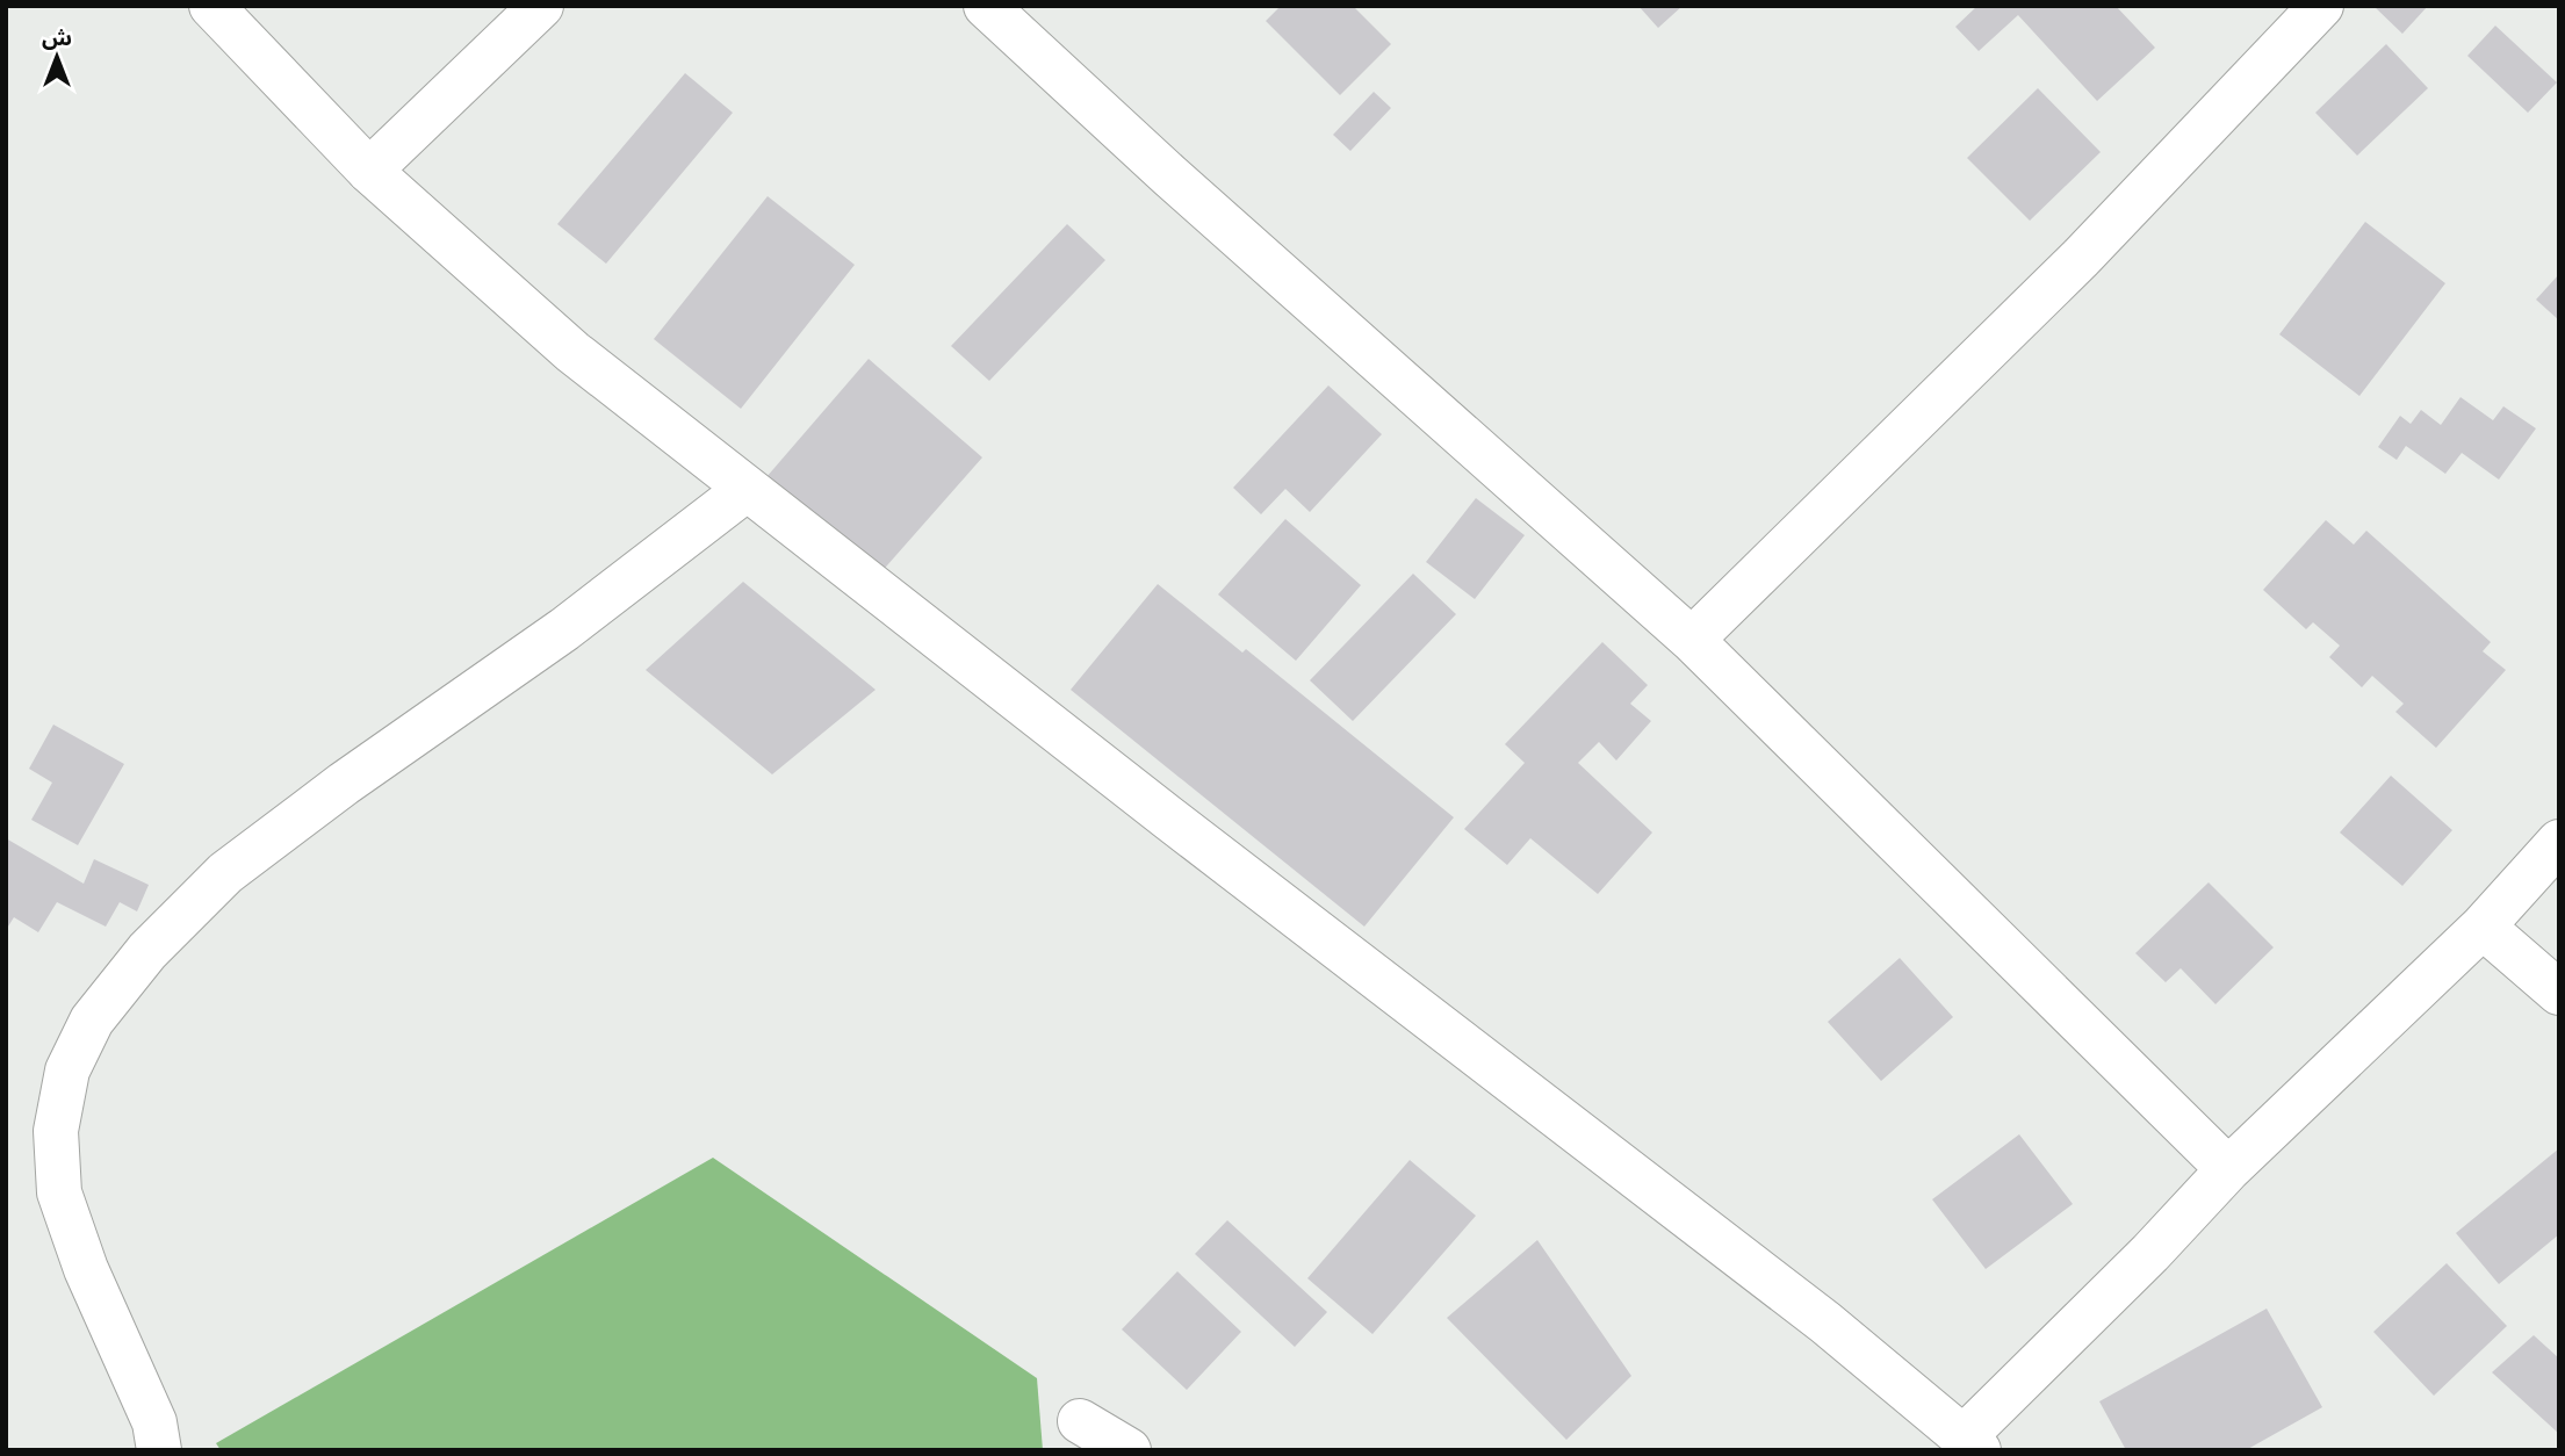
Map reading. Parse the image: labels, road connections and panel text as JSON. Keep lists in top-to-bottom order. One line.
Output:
{"north":"top"}
